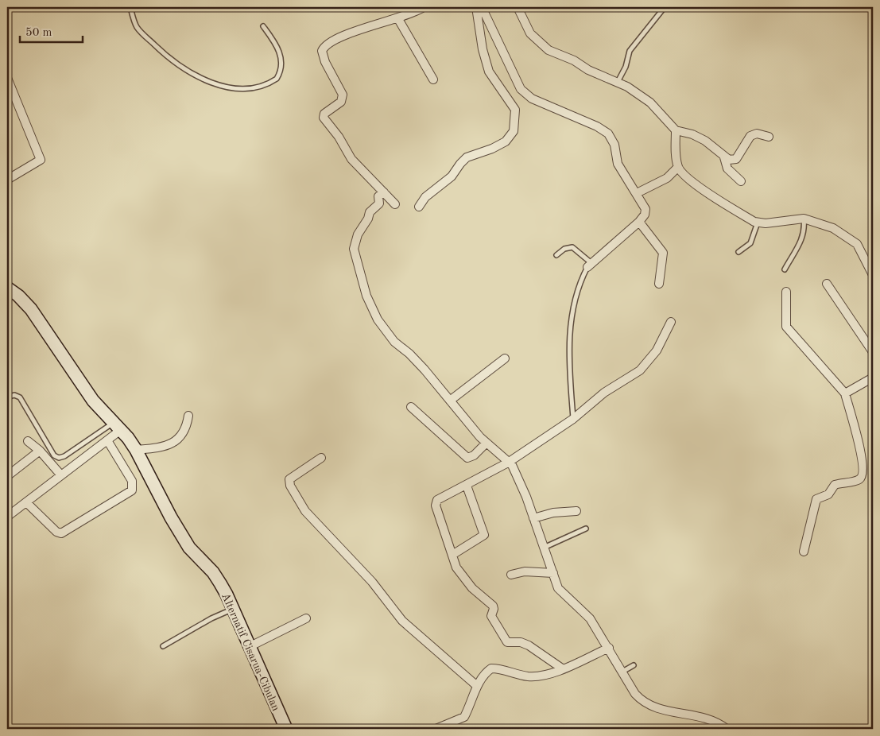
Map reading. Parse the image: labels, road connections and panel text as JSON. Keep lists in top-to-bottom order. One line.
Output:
{"streets":{"street":["Alternatif Cisarua-Cibulan"]},"scale_bar":"50 m"}
